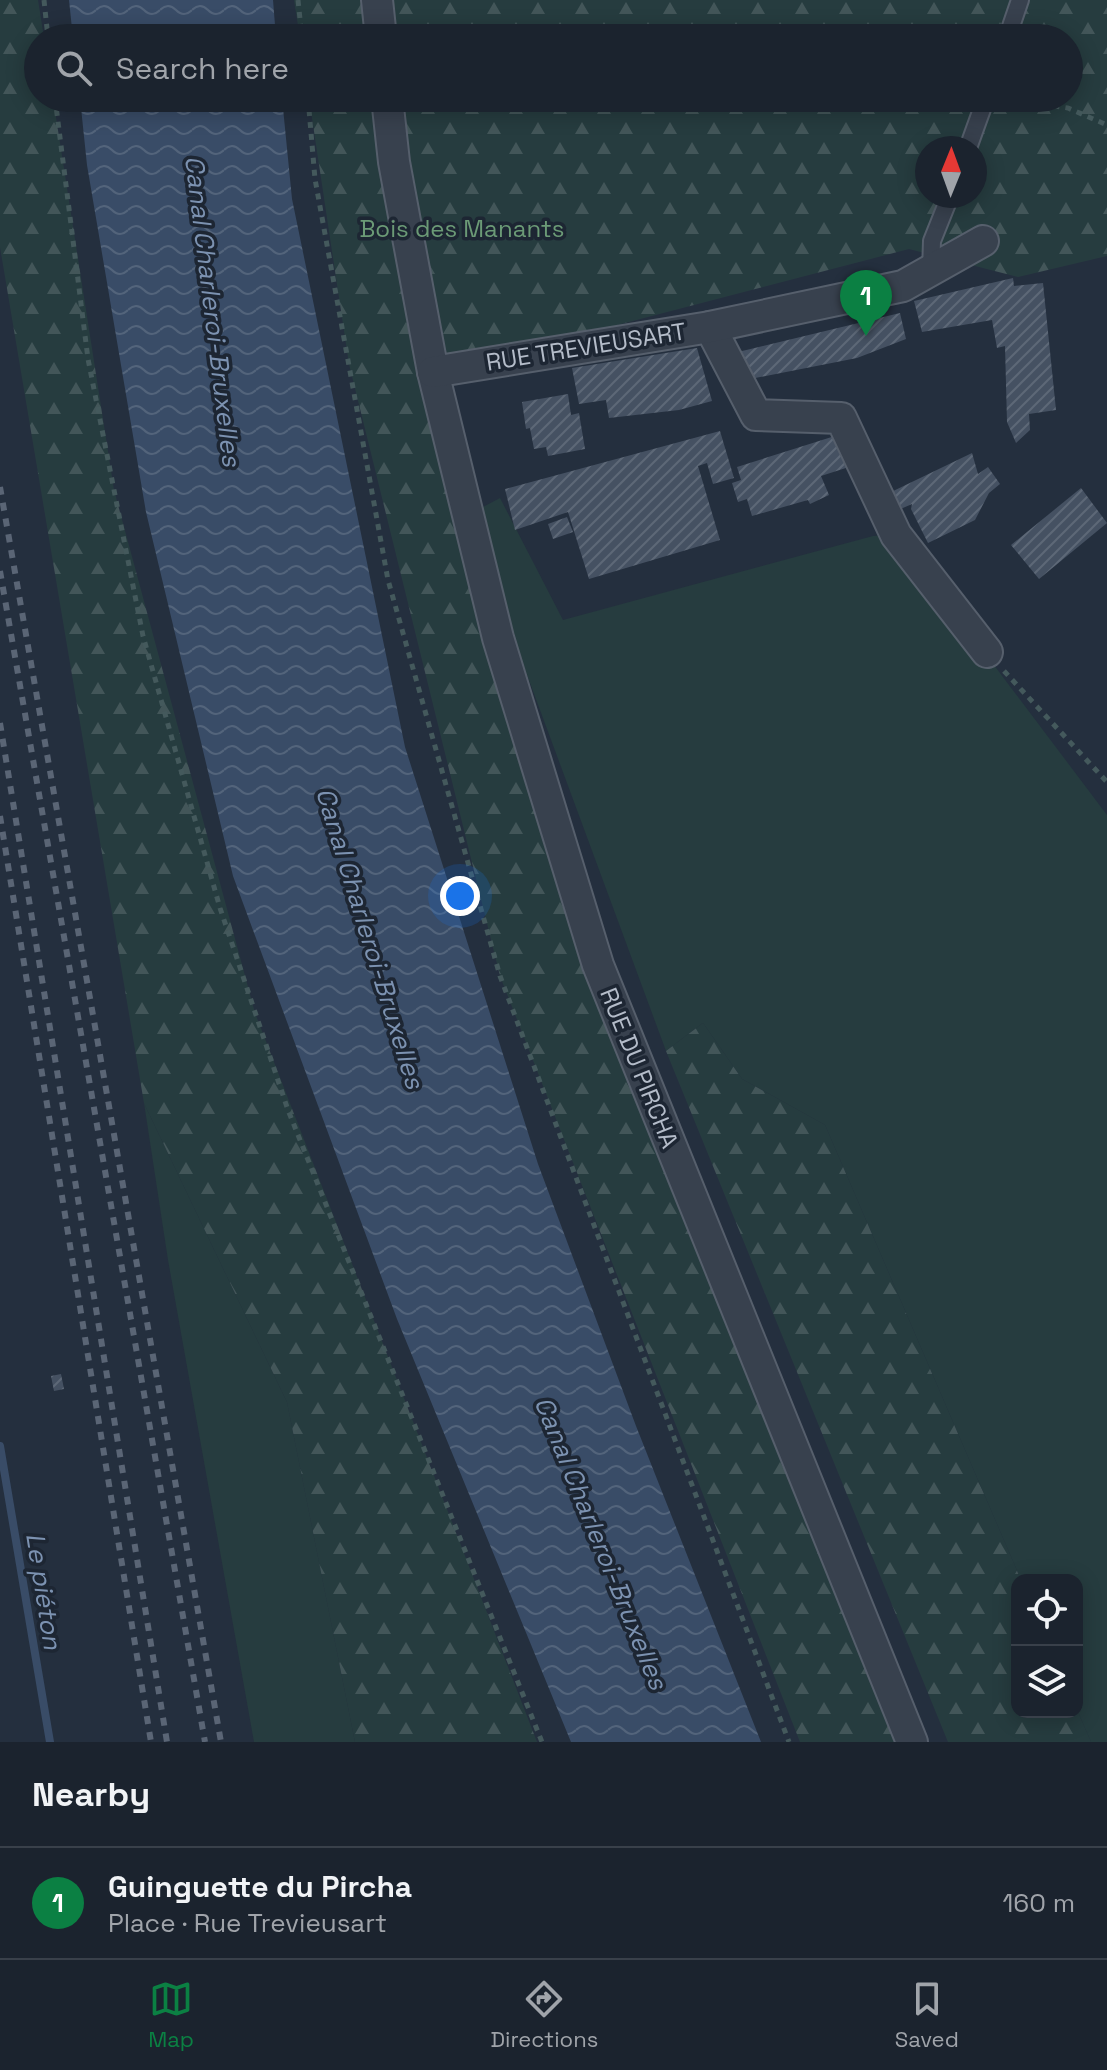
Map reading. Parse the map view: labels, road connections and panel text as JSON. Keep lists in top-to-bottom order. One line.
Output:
{"streets":{"street":["RUE TREVIEUSART","RUE DU PIRCHA"]},"crossings":[["RUE TREVIEUSART","RUE DU PIRCHA"]],"water":["Canal Charleroi-Bruxelles","Le piéton"],"parks":["Bois des Manants"],"north":"top","page":{"search":"Search here","pins":"1","heading":"Nearby","list":[{"mark":"1","name":"Guinguette du Pircha","note":"Place · Rue Trevieusart","value":"160 m"}],"nav":["Map","Directions","Saved"]}}
